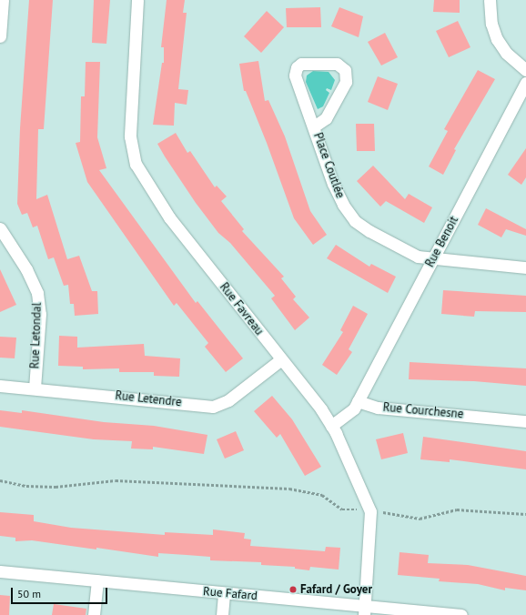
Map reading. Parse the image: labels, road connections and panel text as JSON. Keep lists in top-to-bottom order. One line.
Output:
{"streets":{"street":["Place Coutlée","Rue Benoit","Rue Favreau","Rue Letondal","Rue Letendre","Rue Courchesne","Rue Fafard"]},"crossings":[["Place Coutlée","Rue Benoit"],["Rue Benoit","Rue Courchesne"],["Rue Favreau","Rue Letendre"],["Rue Favreau","Rue Fafard"],["Rue Letondal","Rue Letendre"]],"places":["Fafard / Goyer"],"scale_bar":"50 m"}
